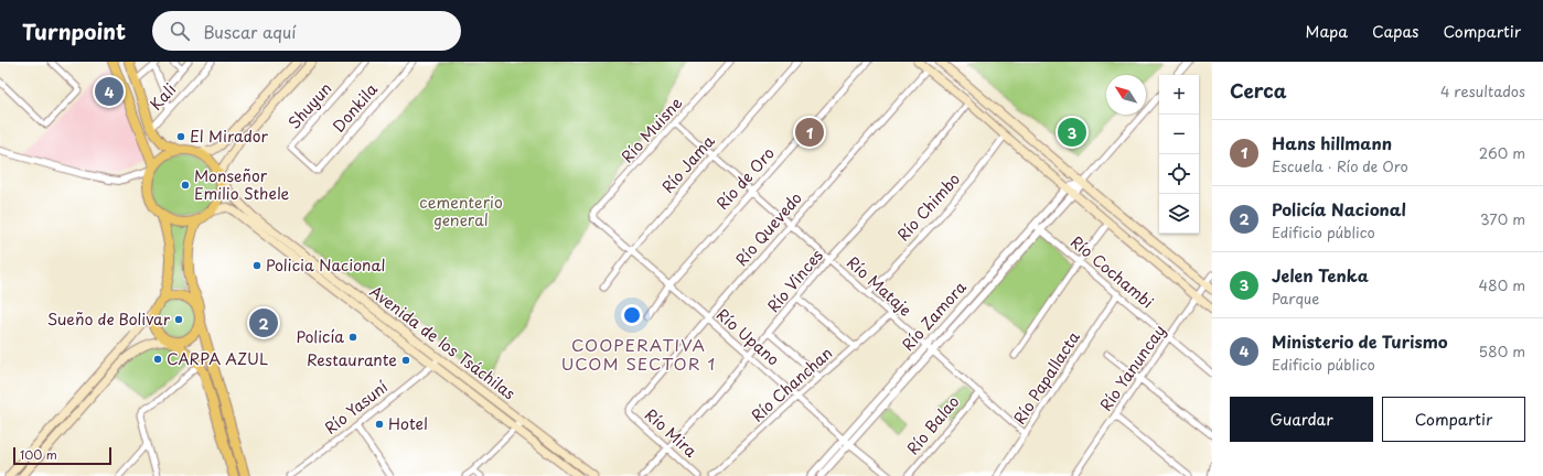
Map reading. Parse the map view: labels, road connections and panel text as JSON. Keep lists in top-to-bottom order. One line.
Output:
{"streets":{"main road":["Avenida de los Tsáchilas"],"street":["Kali","Shuyun","Donkila","Río Muisne","Río Jama","Río de Oro","Río Chimbo","Río Quevedo","Río Cochambi","Río Vinces","Río Mataje","Río Zamora","Río Upano","Río Yanuncay","Río Papallacta","Río Chanchan","Río Yasuní","Río Balao","Río Mira"]},"crossings":[["Shuyun","Donkila"],["Río Muisne","Río Mataje"],["Río Muisne","Río Upano"],["Río Jama","Río Mataje"],["Río Jama","Río Upano"],["Río de Oro","Río Mataje"],["Río de Oro","Río Upano"],["Río Chimbo","Río Mataje"],["Río Quevedo","Río Mataje"],["Río Quevedo","Río Upano"],["Río Quevedo","Río Mira"],["Río Cochambi","Río Zamora"],["Río Cochambi","Río Yanuncay"],["Río Cochambi","Río Papallacta"],["Río Vinces","Río Mataje"],["Río Vinces","Río Upano"],["Río Vinces","Río Mira"],["Río Mataje","Río Zamora"],["Río Mataje","Río Papallacta"],["Río Mataje","Río Chanchan"],["Río Mataje","Río Balao"],["Río Zamora","Río Upano"],["Río Upano","Río Chanchan"],["Avenida de los Tsáchilas","Río Yasuní"]],"districts":["COOPERATIVA UCOM SECTOR 1"],"parks":["cementerio general"],"places":["El Mirador","Monseñor Emilio Sthele","Policia Nacional","Sueño de Bolivar","Policía","CARPA AZUL","Restaurante","Hotel"],"scale_bar":"100 m","north":"top left","page":{"header":"Turnpoint","search":"Buscar aquí","nav":["Mapa","Capas","Compartir"],"heading":["Cerca","4 resultados"],"map_buttons":["+","−"],"pins":["4","1","3","2"],"list":[{"mark":"1","name":"Hans hillmann","note":"Escuela · Río de Oro","value":"260 m"},{"mark":"2","name":"Policía Nacional","note":"Edificio público","value":"370 m"},{"mark":"3","name":"Jelen Tenka","note":"Parque","value":"480 m"},{"mark":"4","name":"Ministerio de Turismo","note":"Edificio público","value":"580 m"}],"buttons":["Guardar","Compartir"],"scale":"100 m"}}
